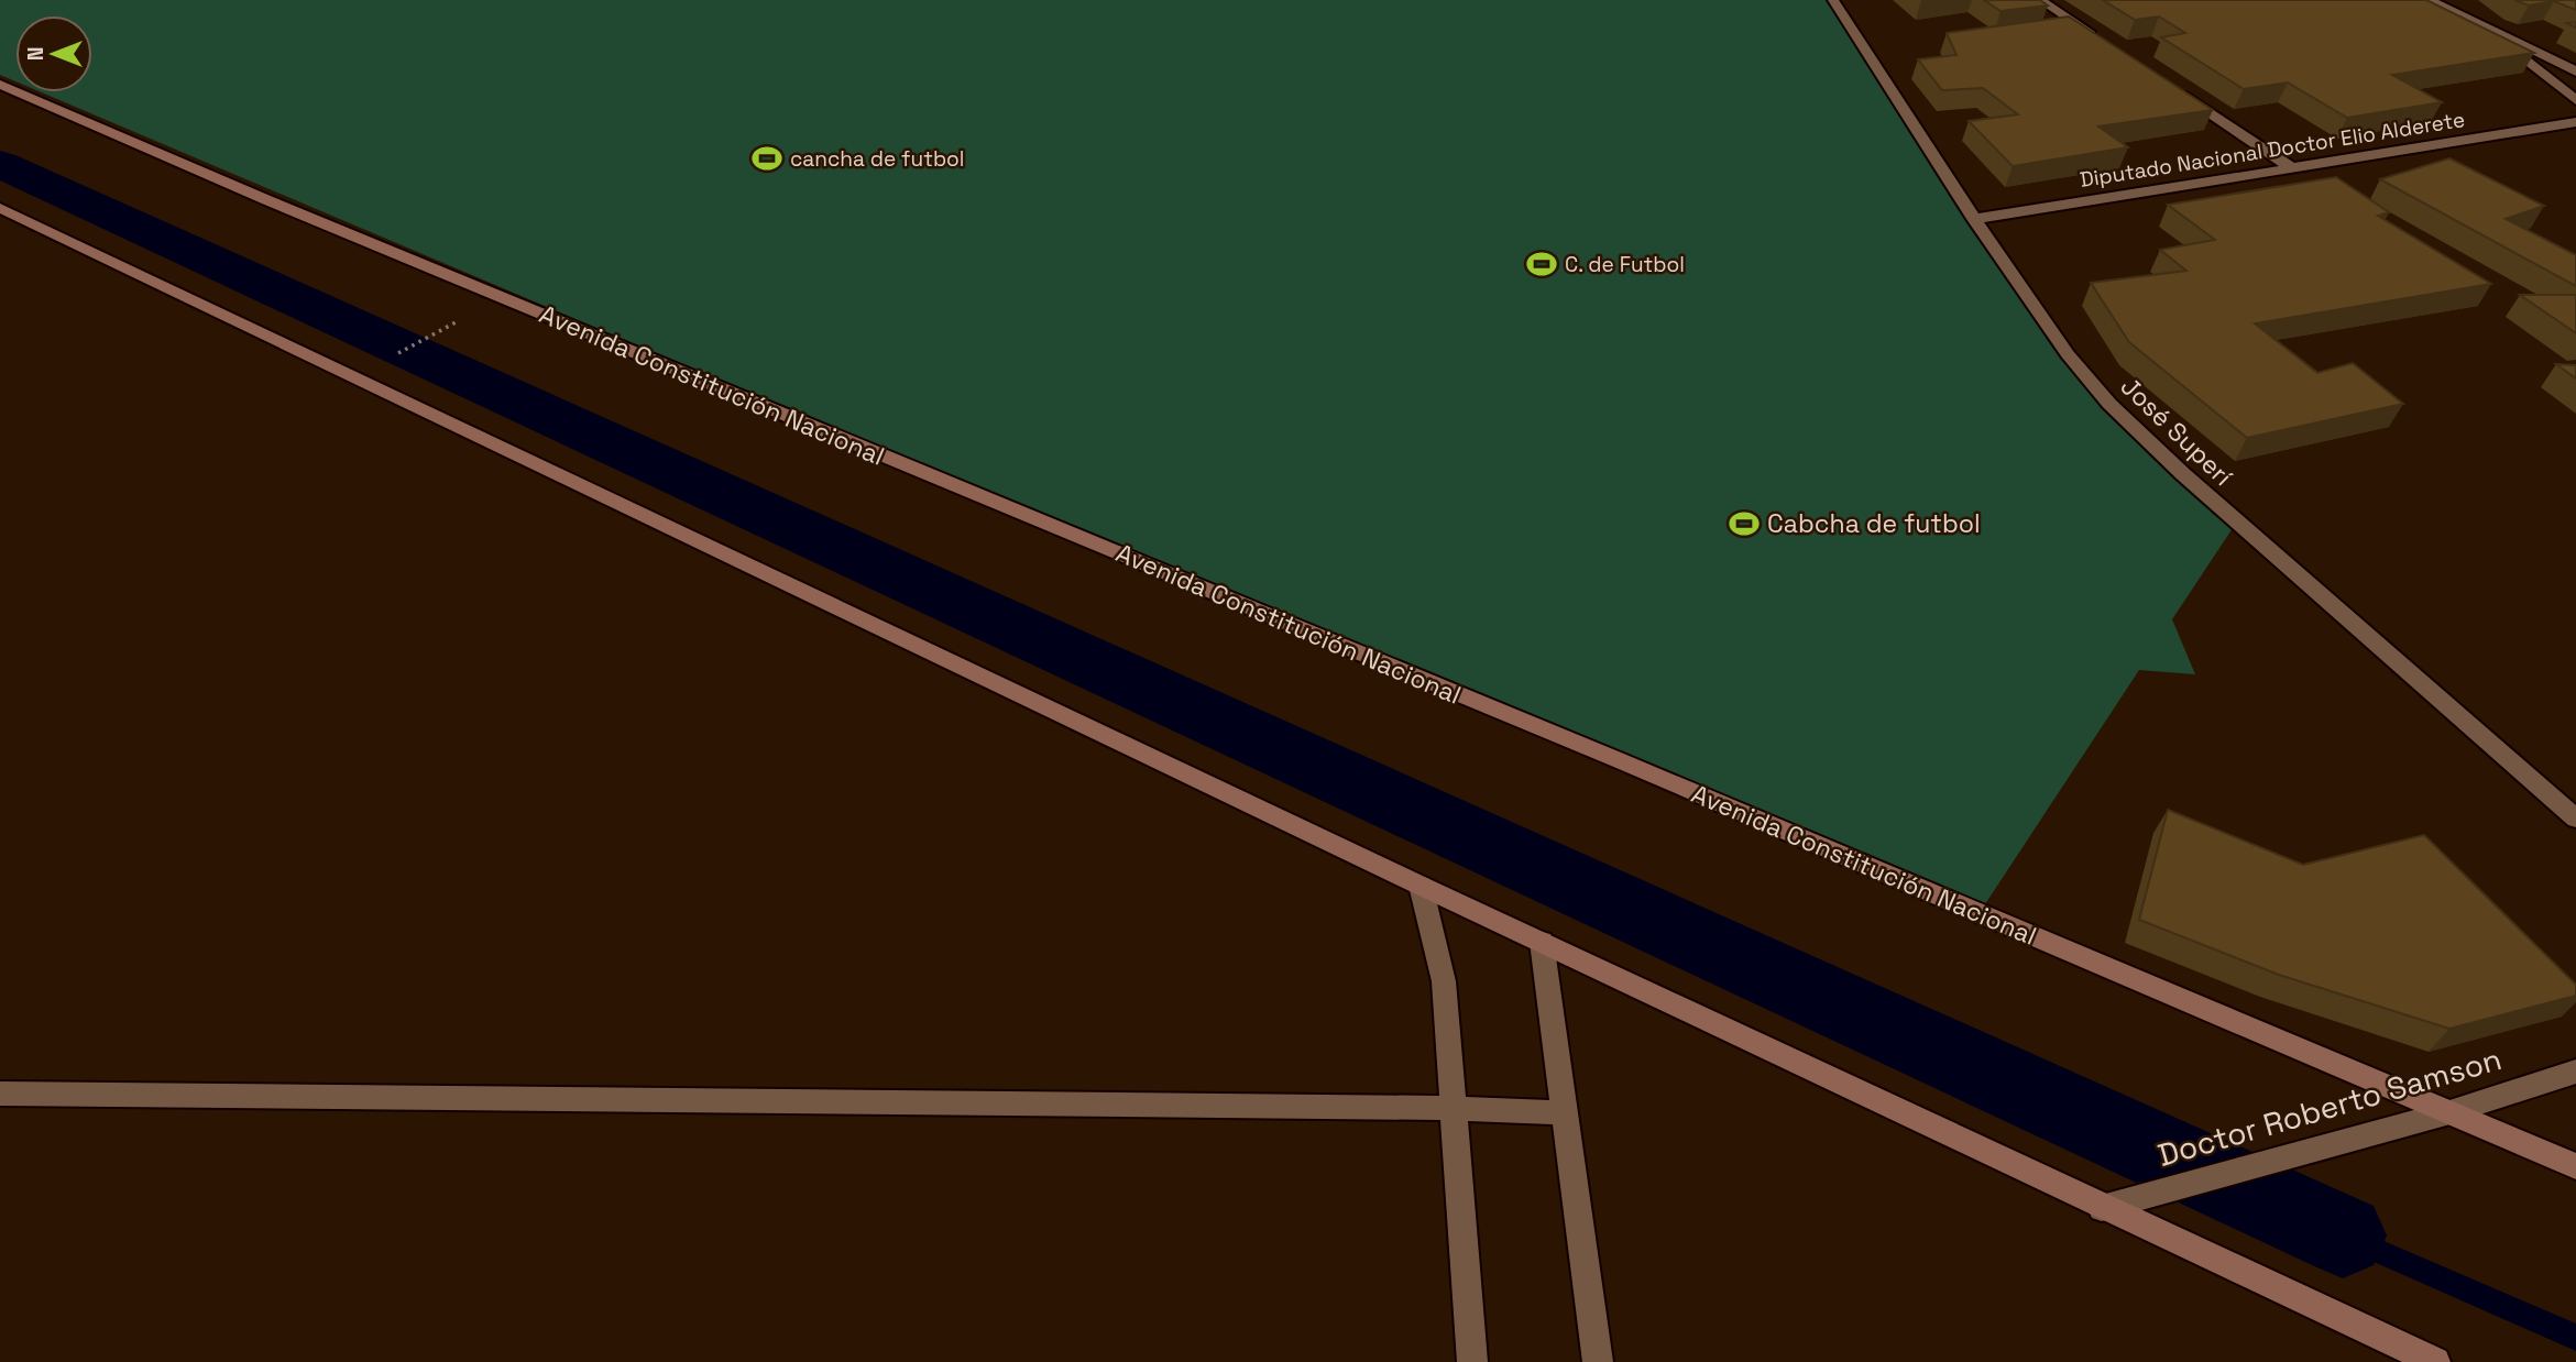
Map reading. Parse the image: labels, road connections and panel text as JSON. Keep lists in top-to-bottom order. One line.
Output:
{"streets":{"main road":["Avenida Constitución Nacional"],"street":["Diputado Nacional Doctor Elio Alderete","José Superí","Doctor Roberto Samson"]},"crossings":[["Diputado Nacional Doctor Elio Alderete","José Superí"],["Avenida Constitución Nacional","Doctor Roberto Samson"]],"places":{"sports":["cancha de futbol","C. de Futbol","Cabcha de futbol"]},"north":"left"}
